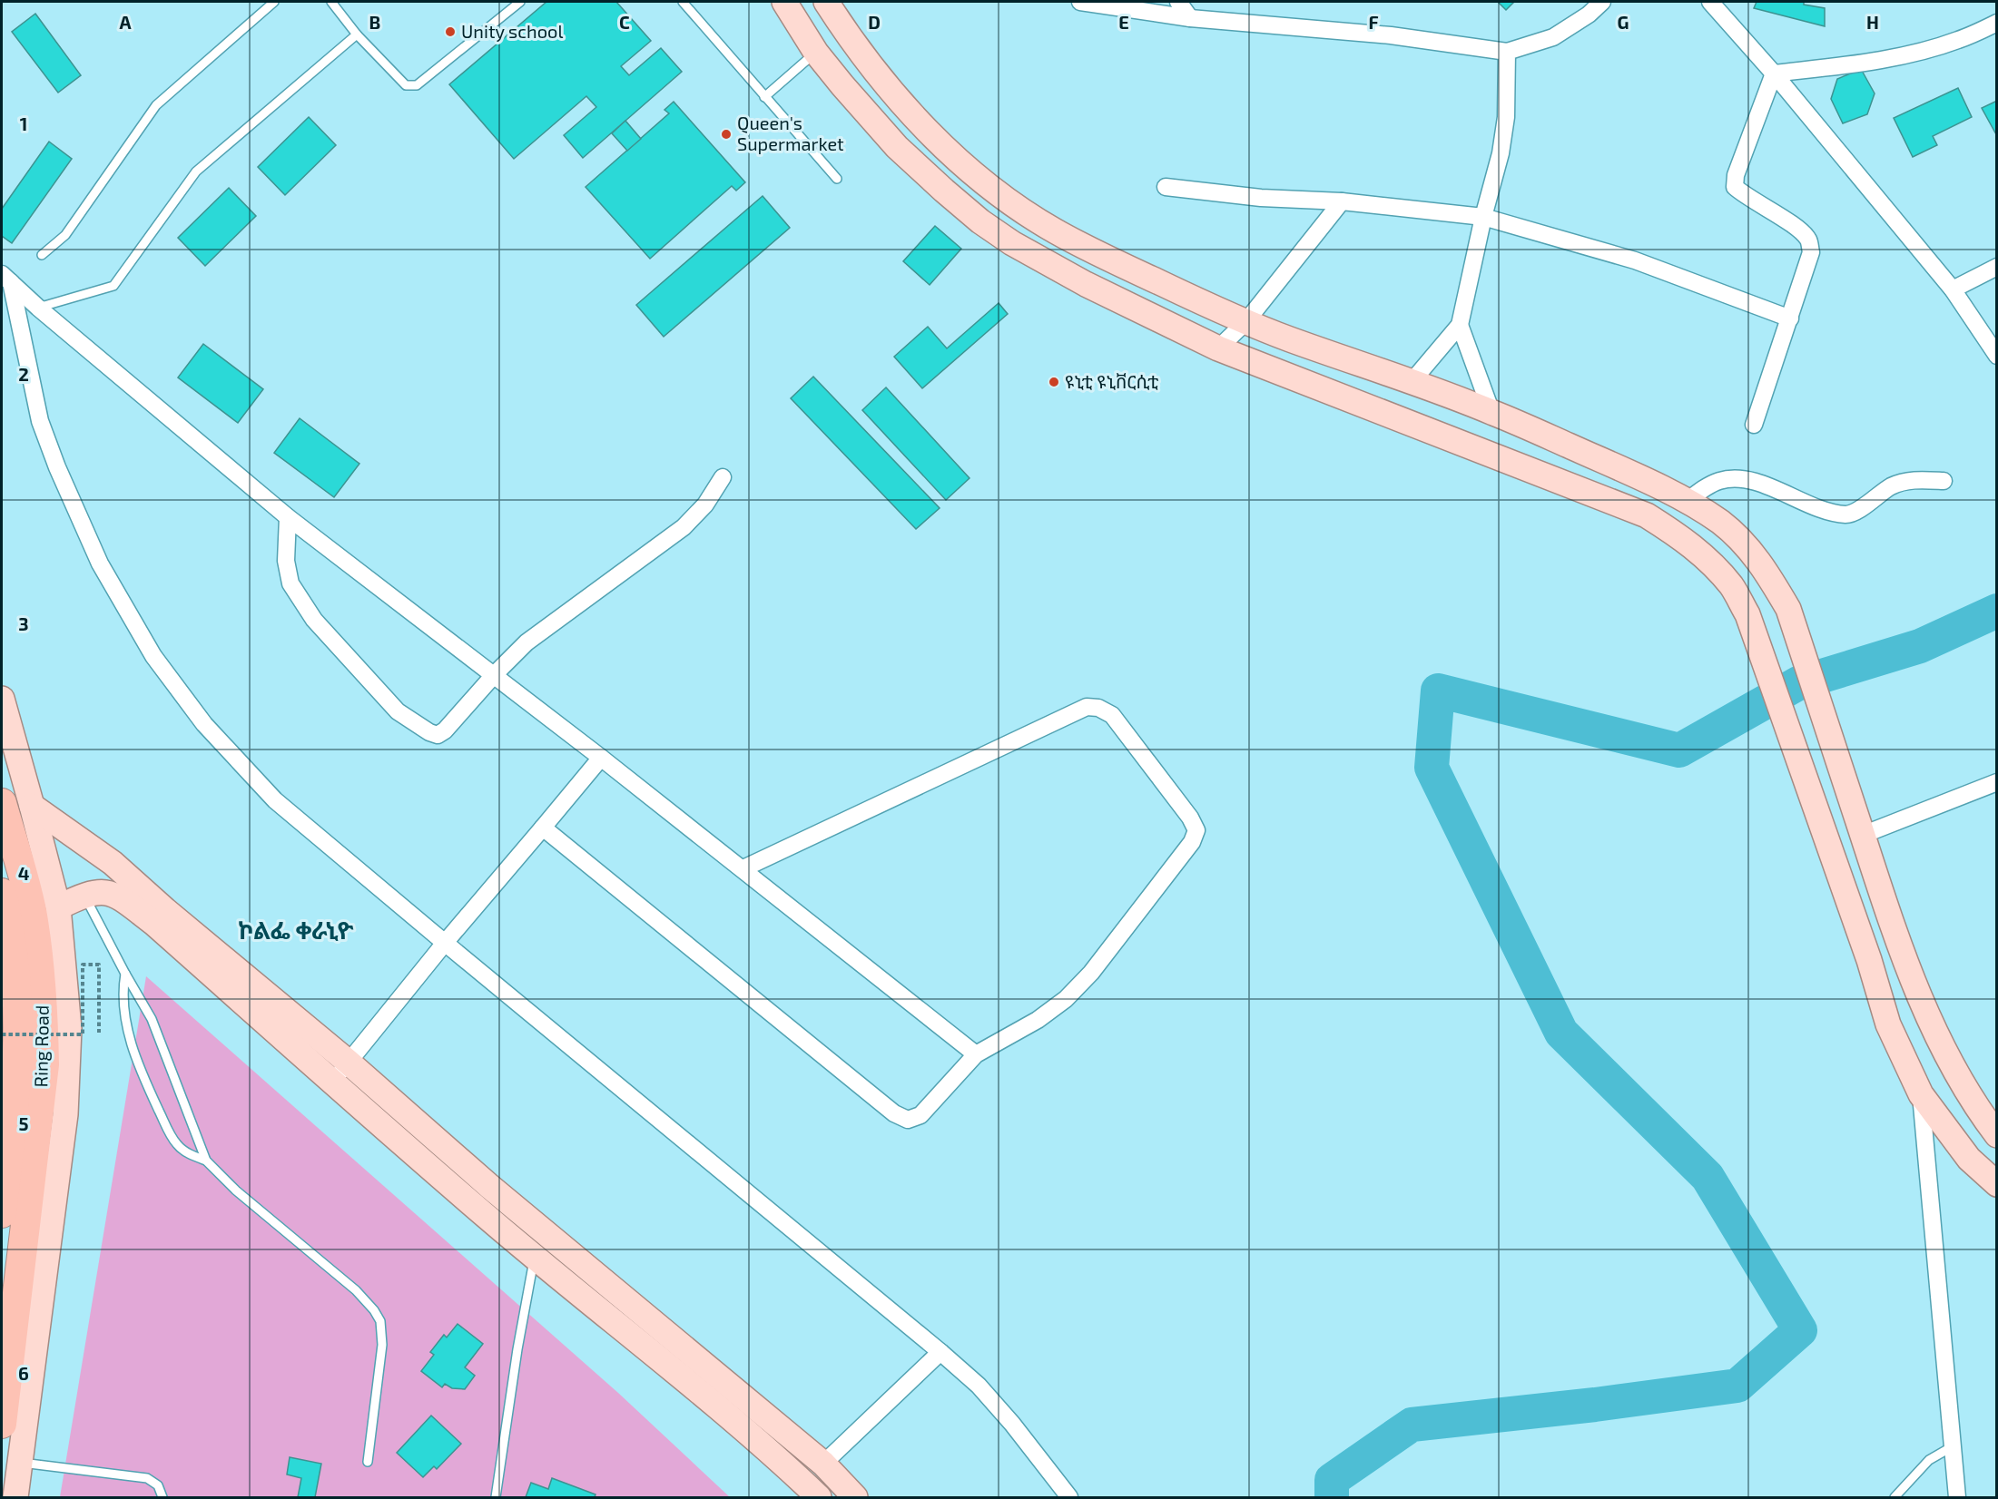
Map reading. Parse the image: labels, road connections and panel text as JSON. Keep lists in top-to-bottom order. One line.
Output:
{"streets":{"highway":["Ring Road"]},"districts":["ኮልፌ ቀራኒዮ"],"places":["Unity school","Queen's Supermarket","ዩኒቲ ዩኒቨርሲቲ"],"grid":{"columns":["A","B","C","D","E","F","G","H"],"rows":["1","2","3","4","5","6"]}}
